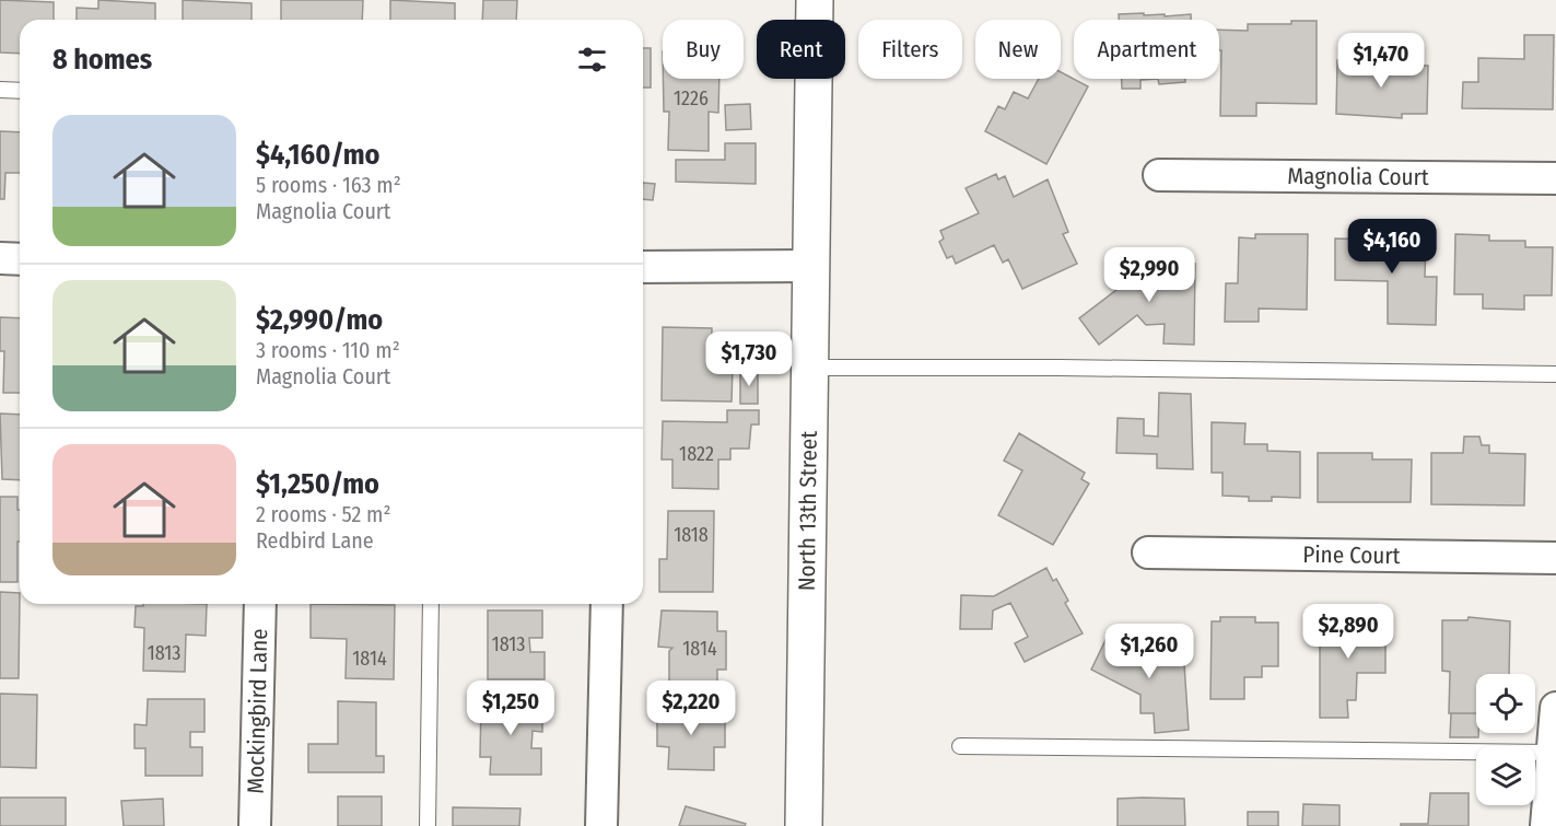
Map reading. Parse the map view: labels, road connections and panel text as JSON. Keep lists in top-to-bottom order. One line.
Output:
{"streets":{"street":["Magnolia Court","North 13th Street","Pine Court","Mockingbird Lane"]},"house_numbers":["1226","1822","1818","1813","1814","1813","1814"],"page":{"chip":["Buy","Rent","Filters","New","Apartment"],"heading":"8 homes","price":["$1,470","$4,160","$2,990","$1,730","$2,890","$1,260","$1,250","$2,220"],"list":[{"name":"$4,160/mo","note":"5 rooms · 163 m² · Magnolia Court"},{"name":"$2,990/mo","note":"3 rooms · 110 m² · Magnolia Court"},{"name":"$1,250/mo","note":"2 rooms · 52 m² · Redbird Lane"}]}}
